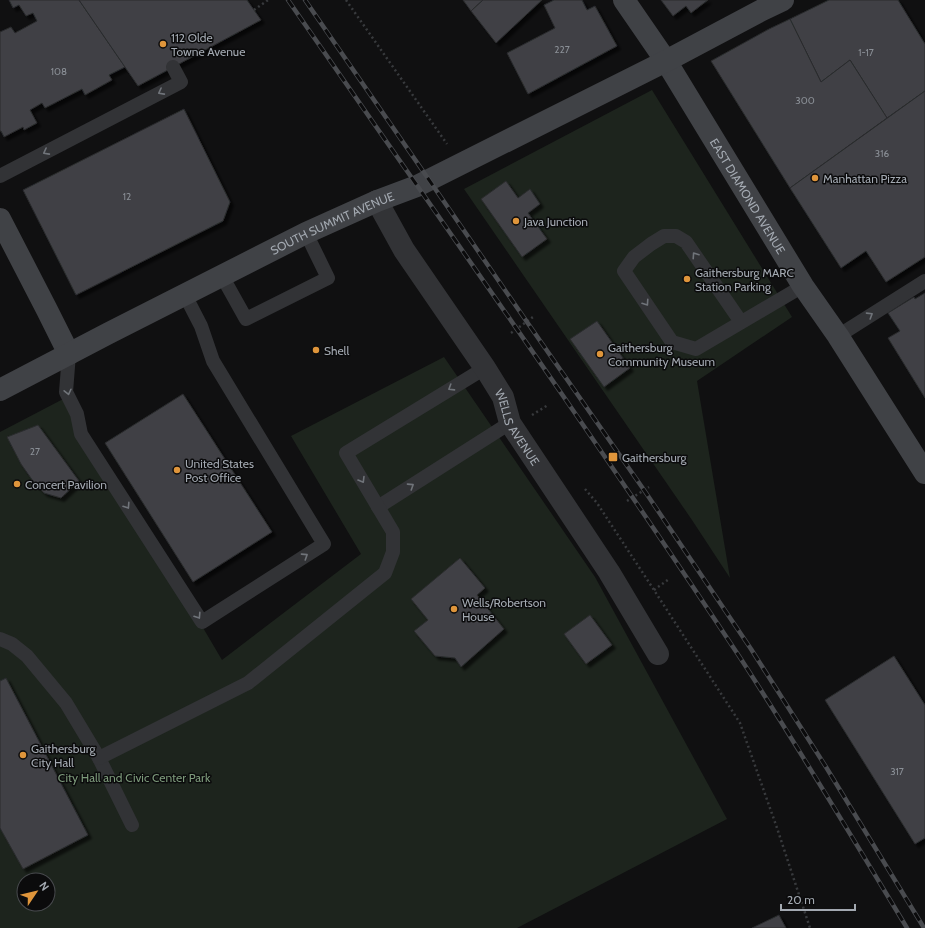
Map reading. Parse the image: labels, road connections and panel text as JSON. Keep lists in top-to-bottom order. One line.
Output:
{"streets":{"street":["EAST DIAMOND AVENUE","SOUTH SUMMIT AVENUE","WELLS AVENUE"]},"crossings":[["EAST DIAMOND AVENUE","SOUTH SUMMIT AVENUE"],["SOUTH SUMMIT AVENUE","WELLS AVENUE"]],"parks":["City Hall and Civic Center Park"],"places":{"other":["112 Olde Towne Avenue","Manhattan Pizza","Java Junction","Gaithersburg MARC Station Parking","Shell","Gaithersburg Community Museum","United States Post Office","Concert Pavilion","Wells/Robertson House","Gaithersburg City Hall"],"transit":["Gaithersburg"]},"house_numbers":["227","1-17","108","300","316","12","27","317"],"scale_bar":"20 m","north":"top right"}
